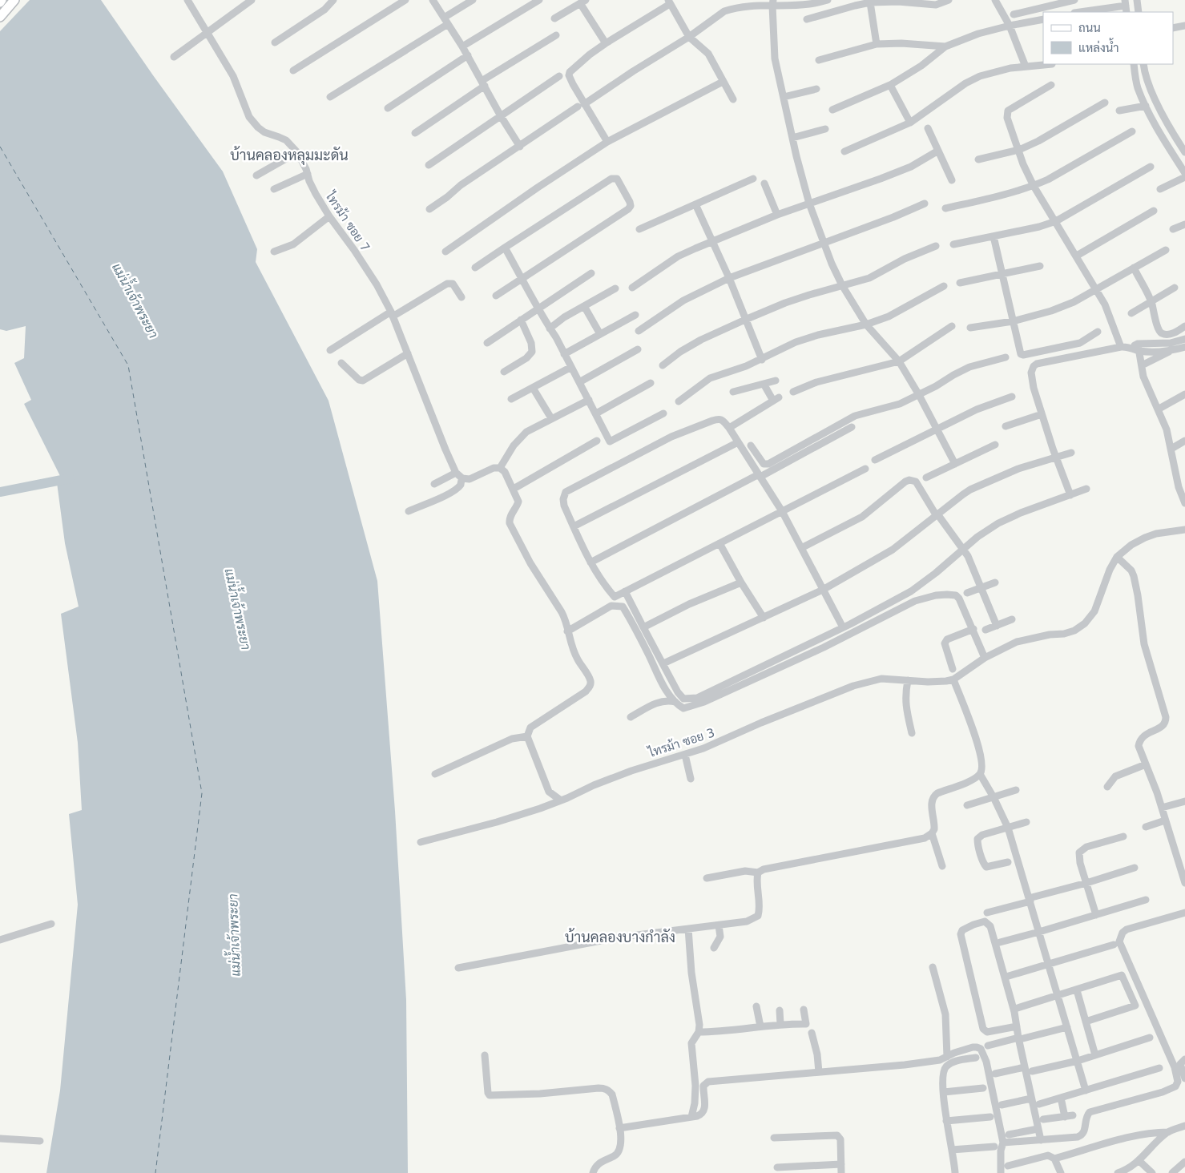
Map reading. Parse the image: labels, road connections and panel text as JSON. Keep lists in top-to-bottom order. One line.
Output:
{"streets":{"street":["ไทรม้า ซอย 7","ไทรม้า ซอย 3"]},"districts":["บ้านคลองหลุมมะดัน","บ้านคลองบางกำลัง"],"water":["แม่น้ำเจ้าพระยา"],"legend":["ถนน","แหล่งน้ำ"]}
